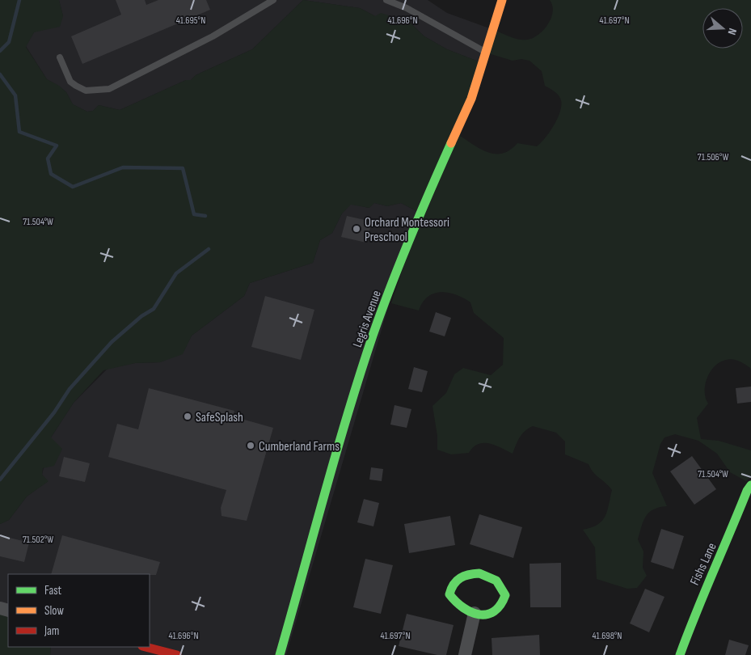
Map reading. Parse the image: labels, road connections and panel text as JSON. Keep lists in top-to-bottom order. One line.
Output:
{"streets":{"main road":["Legris Avenue","Fishs Lane"]},"places":["Orchard Montessori Preschool","SafeSplash","Cumberland Farms"],"legend":["Fast","Slow","Jam"],"north":"right","coordinates":["41.696°N","41.697°N","41.695°N","71.506°W","71.504°W","71.502°W","41.698°N"]}
